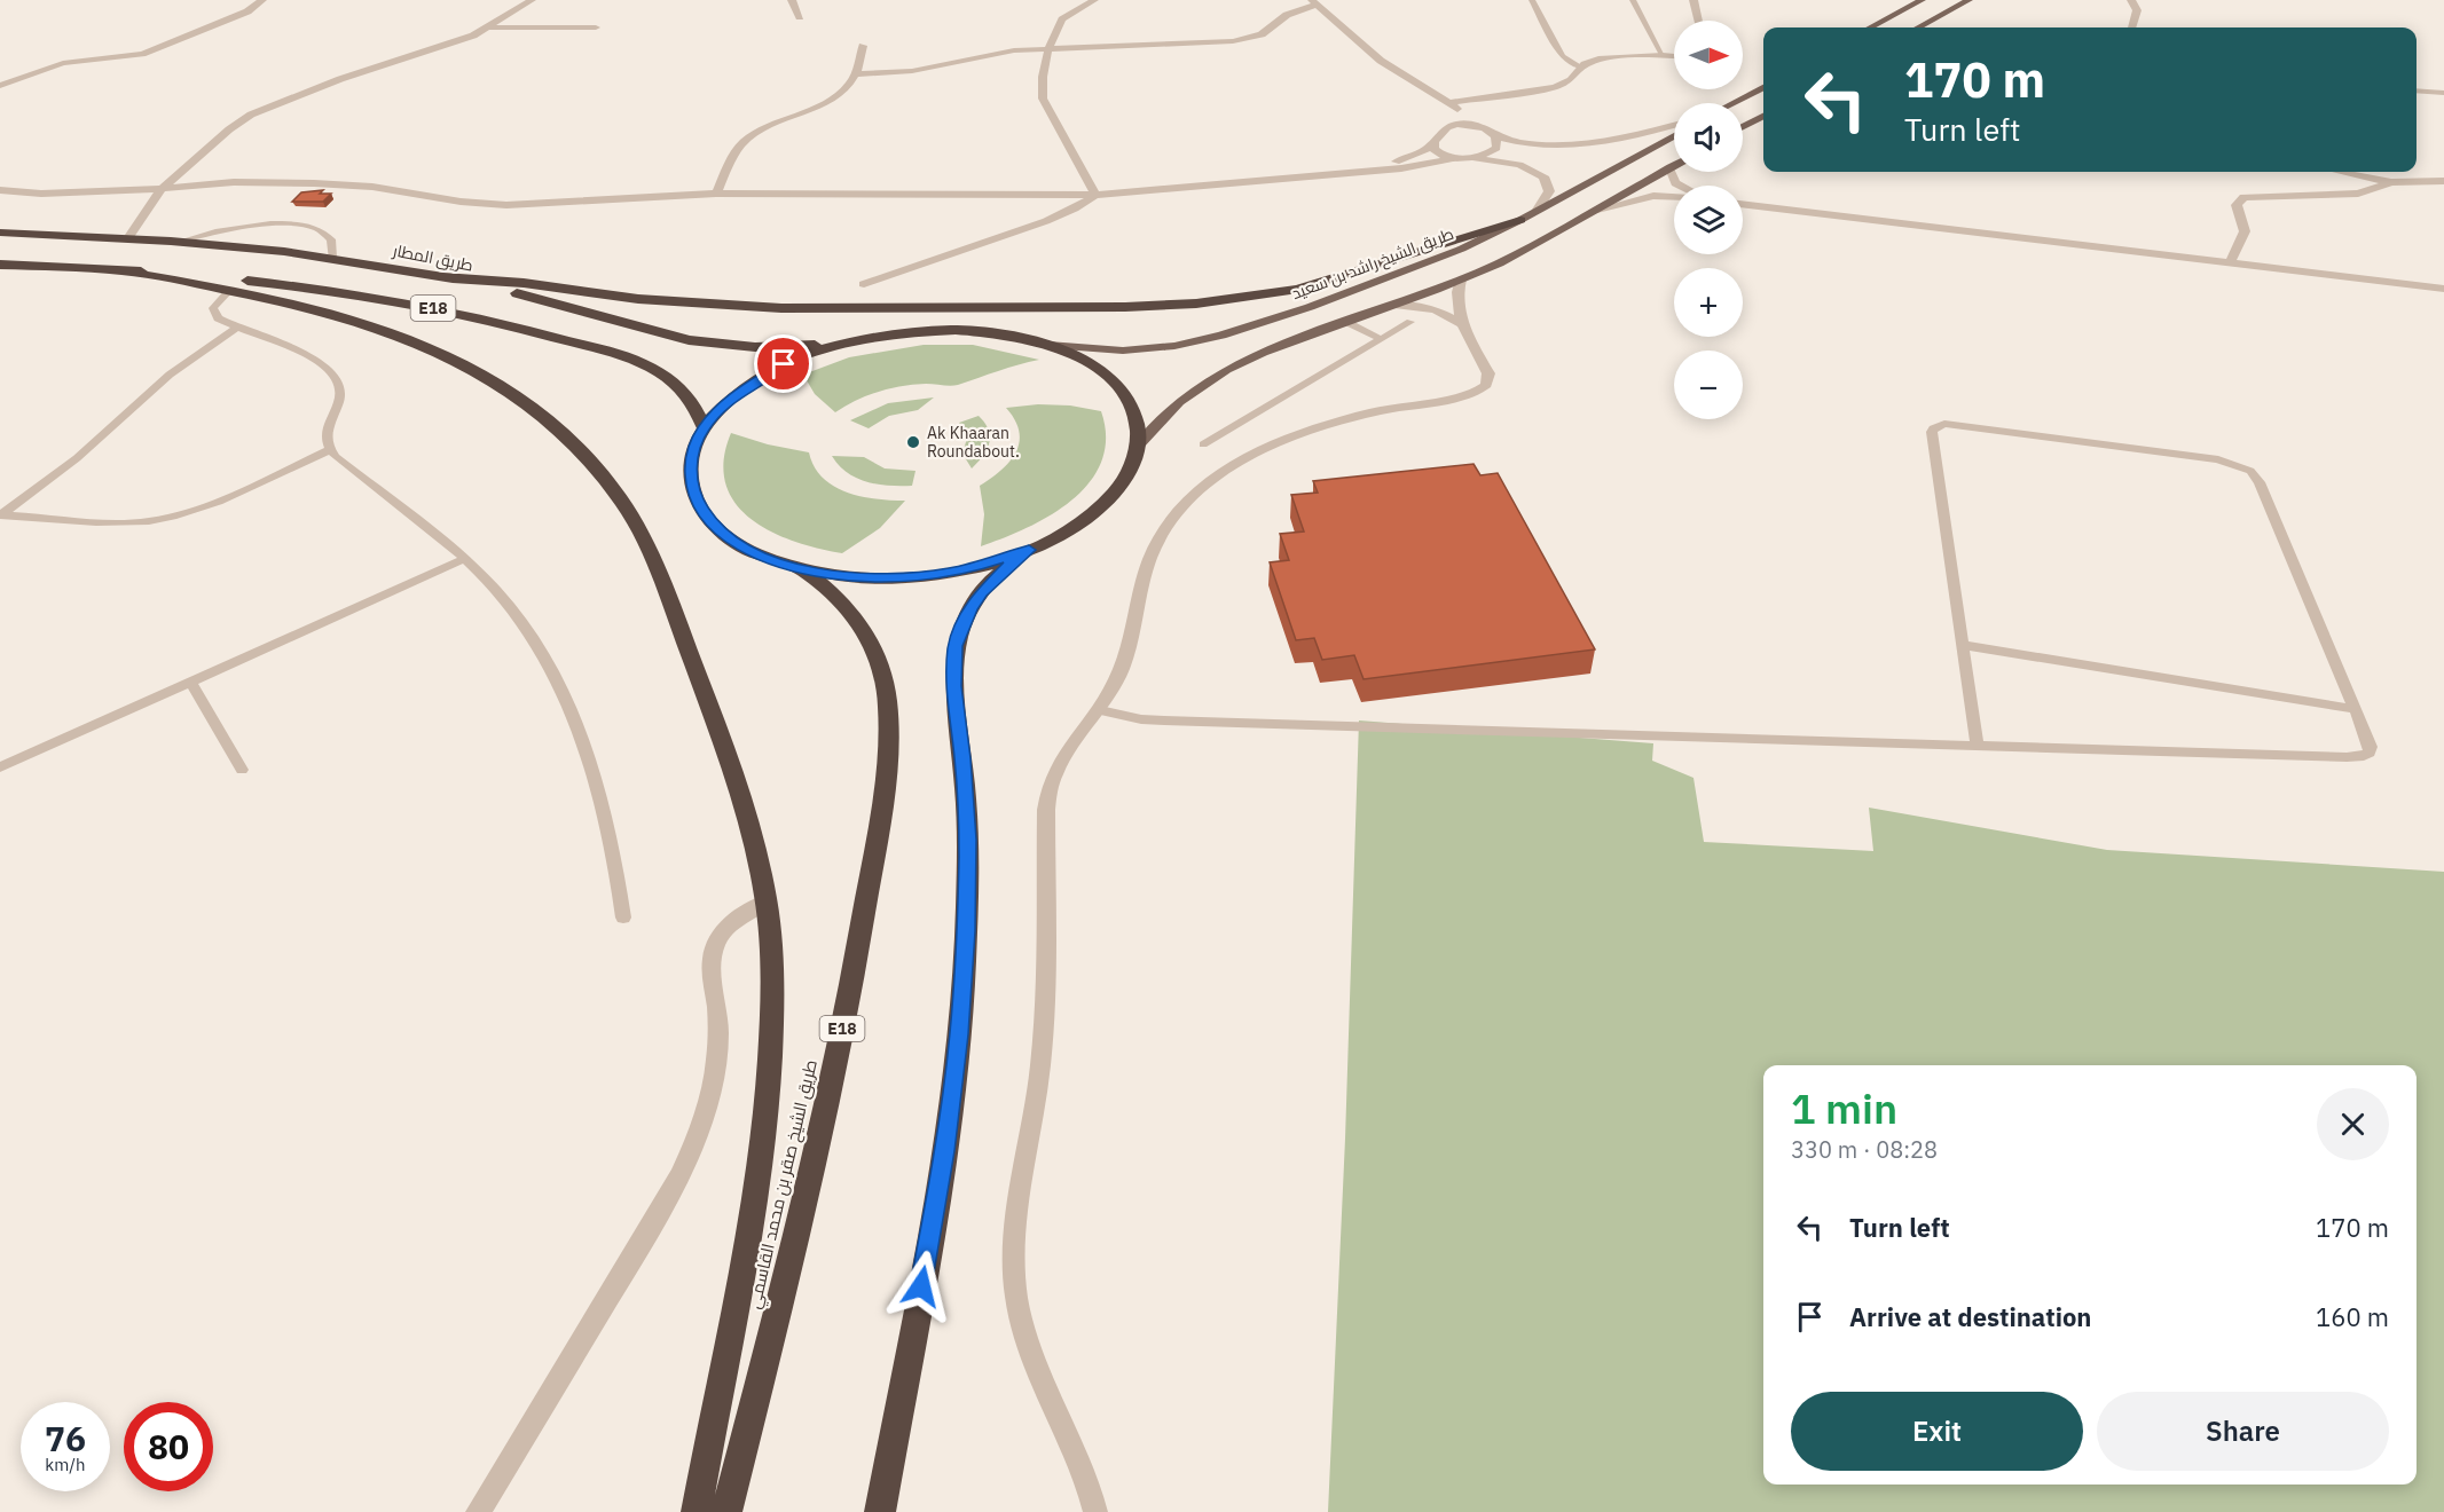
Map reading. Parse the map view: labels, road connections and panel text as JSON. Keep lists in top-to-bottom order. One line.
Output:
{"streets":{"highway":["طريق المطار","E18","طريق الشيخ صقر بن محمد القاسمي"],"main road":["طريق الشيخ راشد بن سعيد"]},"places":["Ak Khaaran Roundabout."],"north":"right","page":{"map_buttons":["+","−"],"turn":["170 m","Turn left"],"heading":["1 min","330 m · 08:28"],"list":[{"name":"Turn left","value":"170 m"},{"name":"Arrive at destination","value":"160 m"}],"buttons":["Exit","Share"],"speed":"76 km/h","limit":"80"}}
